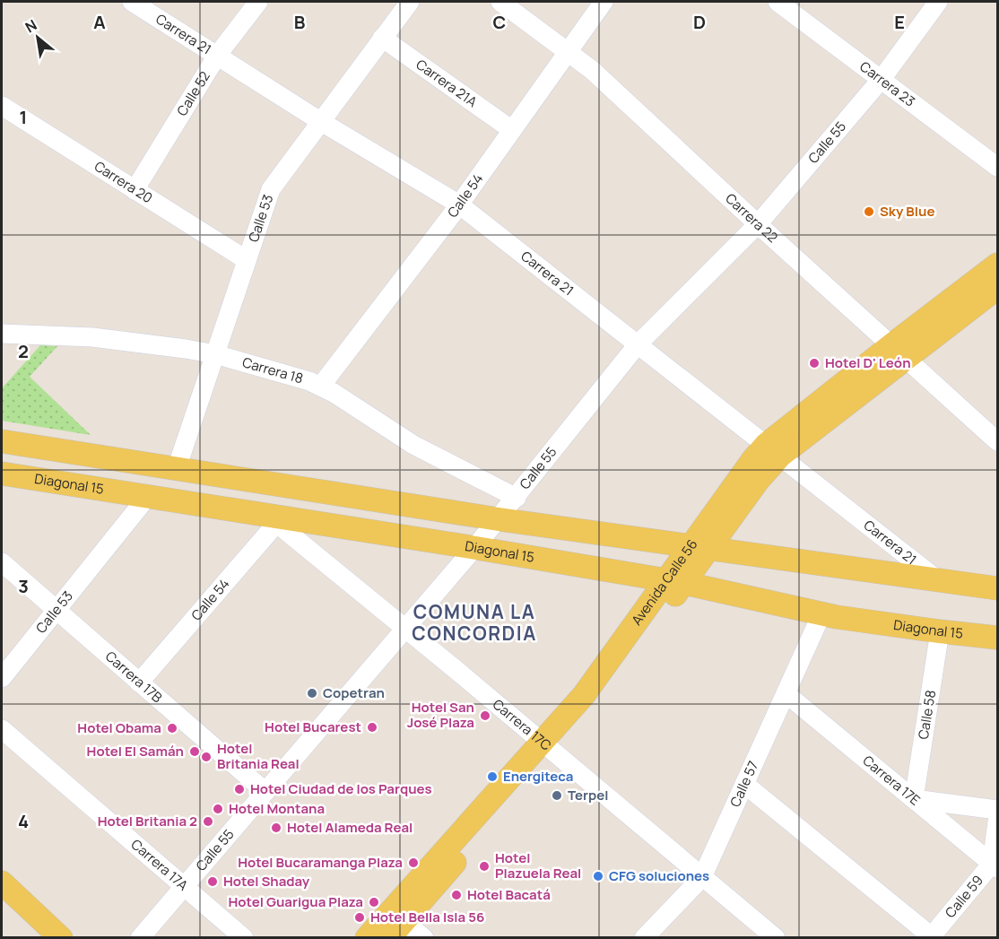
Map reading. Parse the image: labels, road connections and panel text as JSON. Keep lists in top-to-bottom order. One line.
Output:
{"streets":{"main road":["Diagonal 15","Avenida Calle 56"],"street":["Carrera 21","Carrera 21A","Carrera 23","Calle 52","Calle 55","Carrera 20","Calle 54","Calle 53","Carrera 22","Carrera 18","Carrera 17B","Calle 58","Carrera 17C","Carrera 17E","Calle 57","Carrera 17A","Calle 59"]},"crossings":[["Carrera 21","Calle 52"],["Carrera 21","Calle 55"],["Carrera 21","Calle 54"],["Carrera 21","Calle 53"],["Carrera 21","Avenida Calle 56"],["Carrera 21A","Calle 54"],["Carrera 21A","Calle 53"],["Carrera 23","Calle 55"],["Calle 52","Carrera 20"],["Calle 55","Carrera 22"],["Calle 55","Carrera 18"],["Calle 55","Diagonal 15"],["Calle 55","Carrera 17B"],["Calle 55","Carrera 17C"],["Calle 55","Carrera 17A"],["Carrera 20","Calle 53"],["Calle 54","Carrera 22"],["Calle 54","Carrera 18"],["Calle 54","Diagonal 15"],["Calle 54","Carrera 17B"],["Calle 54","Carrera 17C"],["Calle 53","Carrera 18"],["Calle 53","Diagonal 15"],["Calle 53","Carrera 17B"],["Carrera 22","Avenida Calle 56"],["Diagonal 15","Avenida Calle 56"],["Diagonal 15","Calle 58"],["Diagonal 15","Carrera 17C"],["Diagonal 15","Calle 57"],["Avenida Calle 56","Carrera 17C"],["Calle 58","Carrera 17E"],["Carrera 17C","Calle 57"],["Carrera 17E","Calle 57"],["Carrera 17E","Calle 59"]],"districts":["COMUNA LA CONCORDIA"],"places":["Sky Blue","Hotel D' León","Copetran","Hotel San José Plaza","Hotel Bucarest","Hotel Obama","Hotel El Samán","Hotel Britania Real","Energiteca","Hotel Ciudad de los Parques","Terpel","Hotel Montana","Hotel Britania 2","Hotel Alameda Real","Hotel Bucaramanga Plaza","Hotel Plazuela Real","CFG soluciones","Hotel Shaday","Hotel Bacatá","Hotel Guarigua Plaza","Hotel Bella Isla 56"],"north":"top left","grid":{"columns":["A","B","C","D","E"],"rows":["1","2","3","4"]}}
